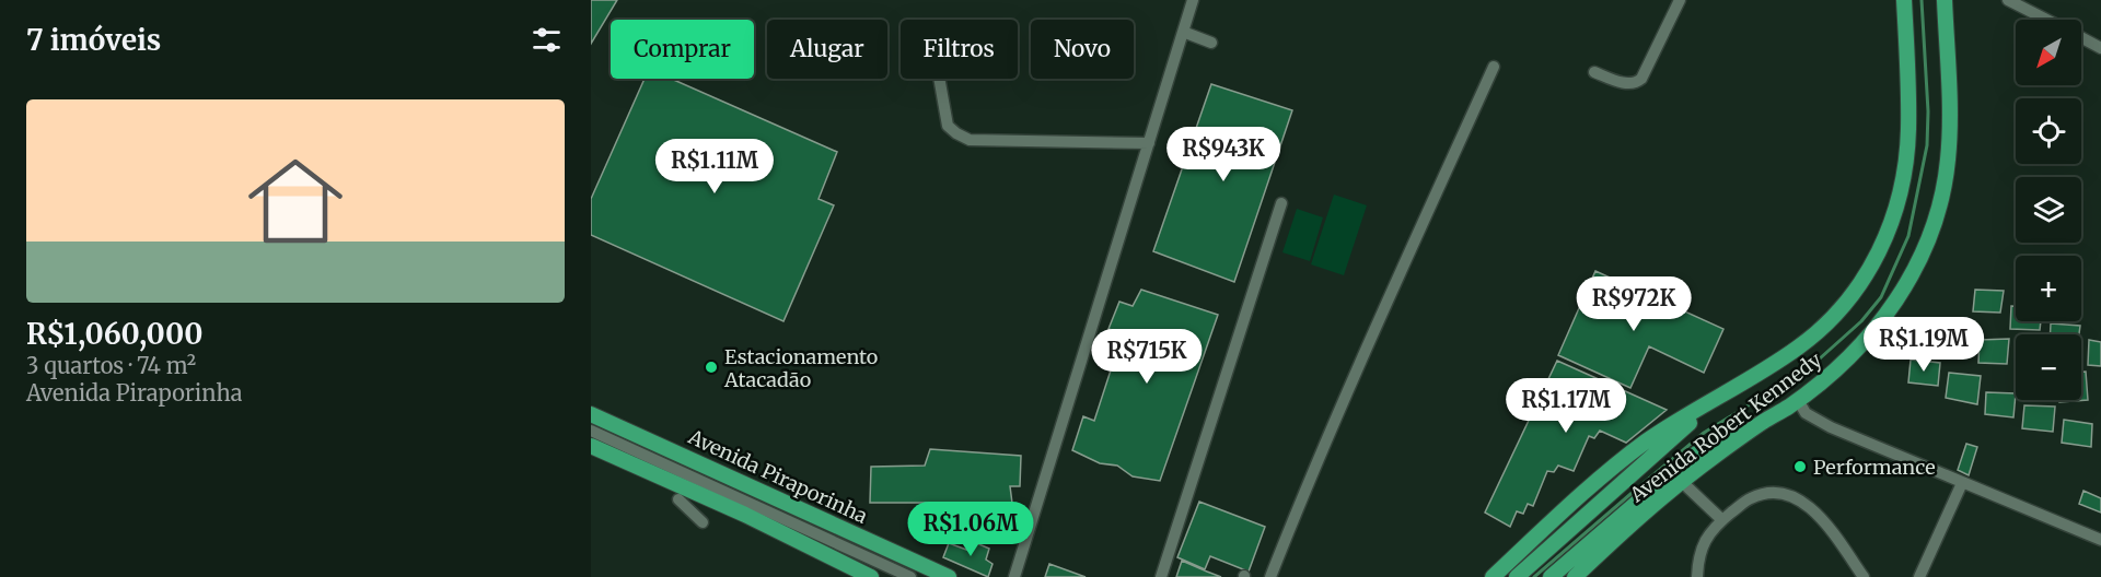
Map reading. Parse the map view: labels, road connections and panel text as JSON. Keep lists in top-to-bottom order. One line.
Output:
{"streets":{"main road":["Avenida Robert Kennedy","Avenida Piraporinha"]},"places":["Estacionamento Atacadão","Performance"],"north":"bottom left","page":{"heading":"7 imóveis","map_buttons":["+","−"],"chip":["Comprar","Alugar","Filtros","Novo"],"list":[{"name":"R$1,060,000","note":"3 quartos · 74 m² · Avenida Piraporinha"}],"price":["R$943K","R$1.11M","R$972K","R$1.19M","R$715K","R$1.17M","R$1.06M"]}}
